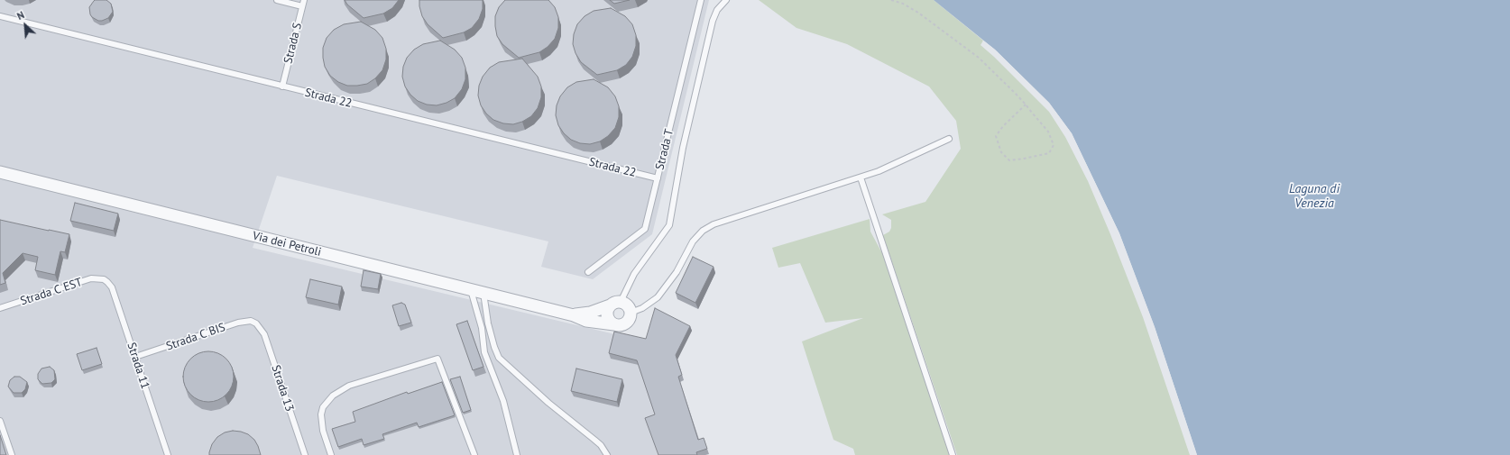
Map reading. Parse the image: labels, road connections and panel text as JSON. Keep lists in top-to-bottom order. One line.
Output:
{"streets":{"street":["Via dei Petroli"],"lane":["Strada S","Strada 22","Strada T","Strada C EST","Strada C BIS","Strada 11","Strada 13"]},"crossings":[["Strada S","Strada 22"],["Strada 22","Strada T"],["Strada C EST","Strada 11"],["Strada C BIS","Strada 11"],["Strada C BIS","Strada 13"]],"water":["Laguna di Venezia"],"north":"top left"}
